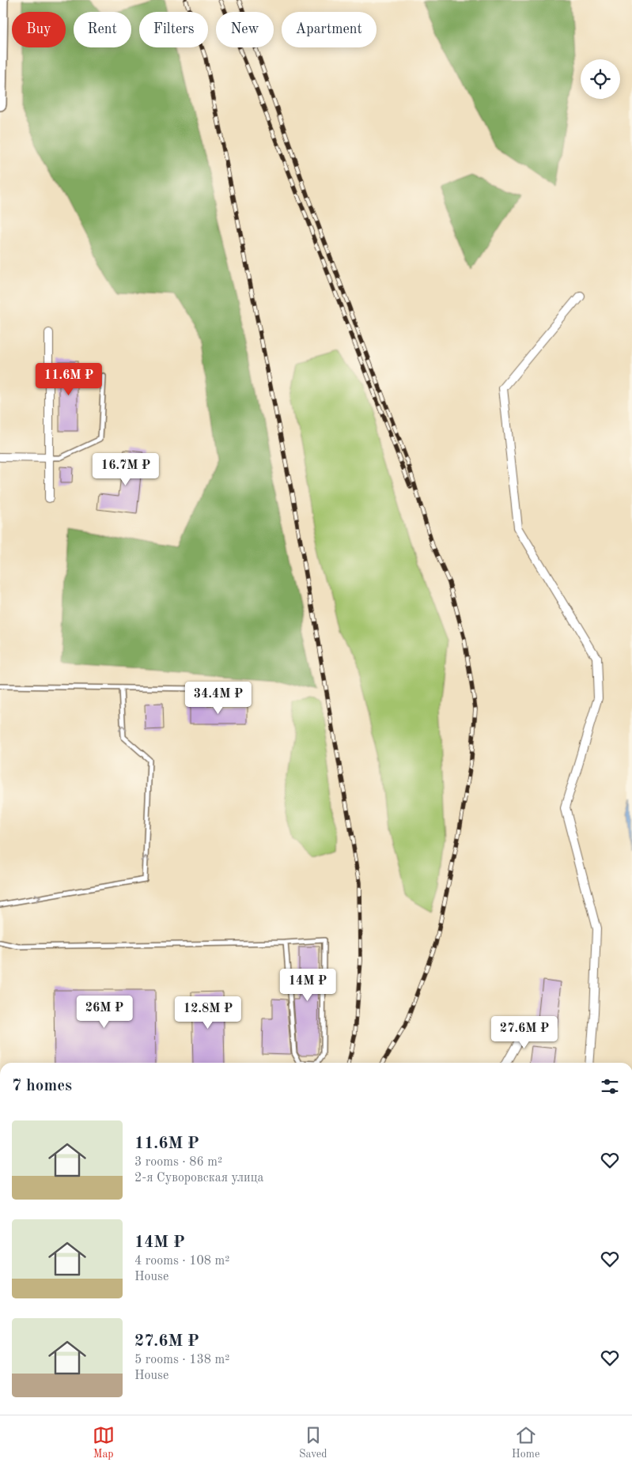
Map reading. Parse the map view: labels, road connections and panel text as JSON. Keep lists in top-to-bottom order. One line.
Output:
{"page":{"chip":["Buy","Rent","Filters","New","Apartment"],"price":["11.6M ₽","16.7M ₽","34.4M ₽","14M ₽","26M ₽","12.8M ₽","27.6M ₽"],"heading":"7 homes","list":[{"name":"11.6M ₽","note":"3 rooms · 86 m² · 2-я Суворовская улица"},{"name":"14M ₽","note":"4 rooms · 108 m² · House"},{"name":"27.6M ₽","note":"5 rooms · 138 m² · House"}],"tabs":["Map","Saved","Home"]}}
